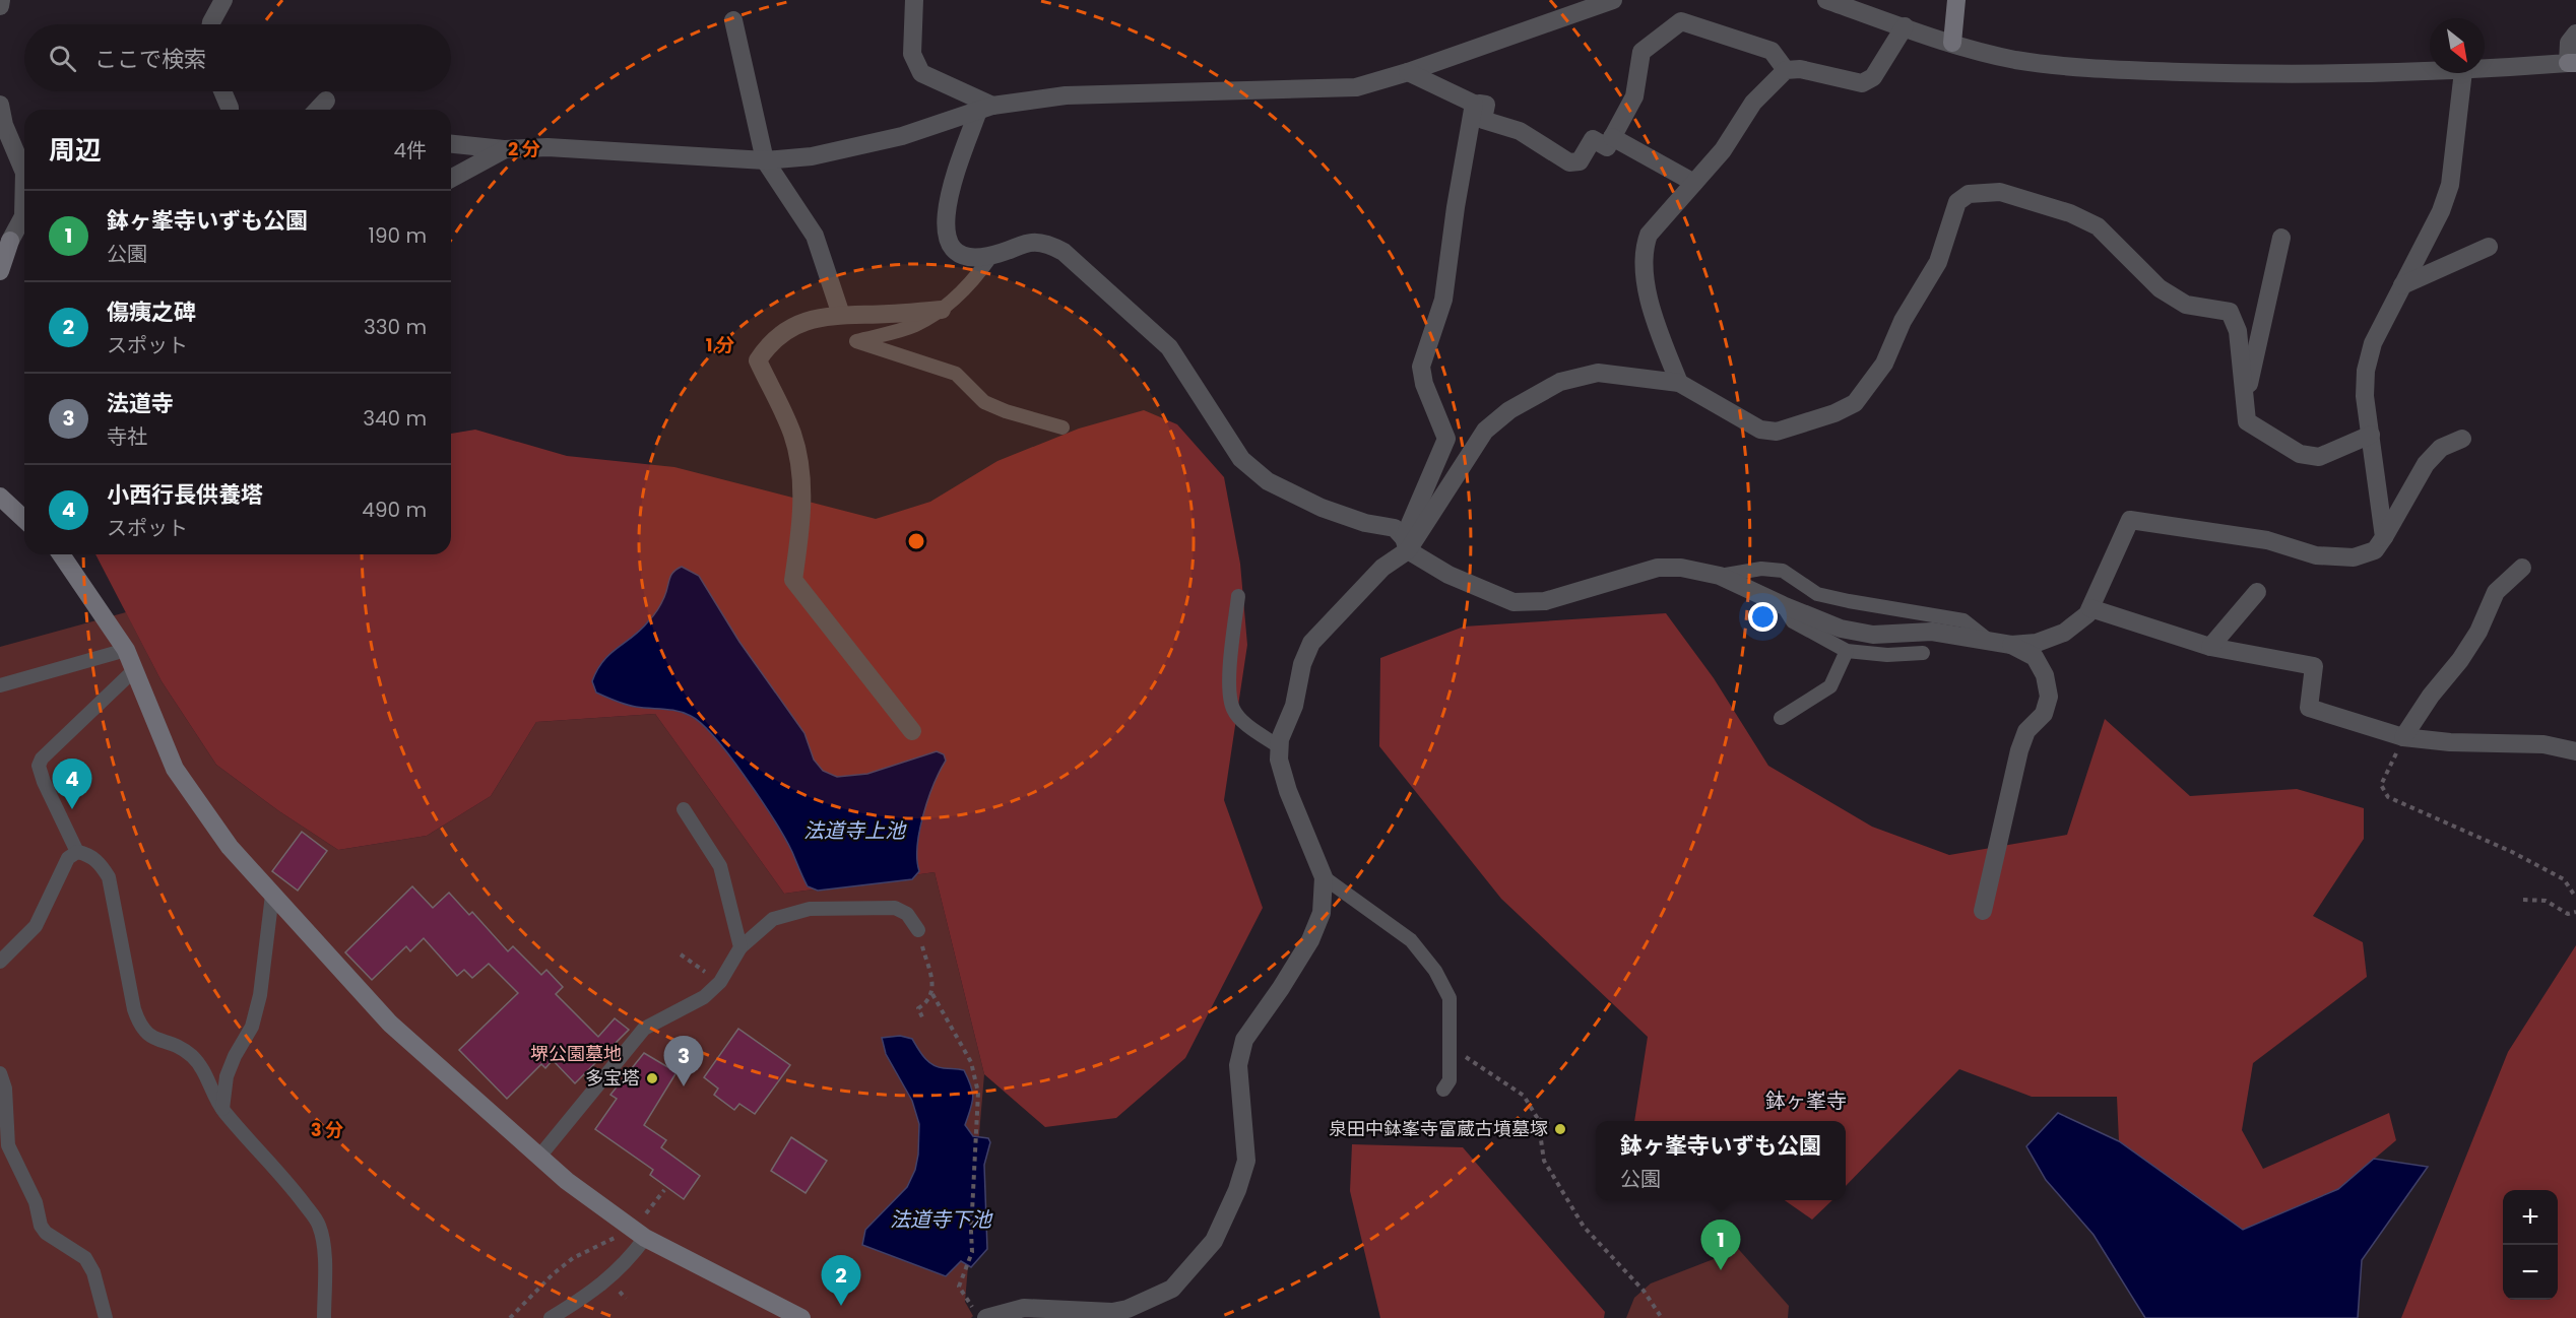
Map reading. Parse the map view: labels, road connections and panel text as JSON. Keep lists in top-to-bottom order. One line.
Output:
{"districts":["鉢ヶ峯寺"],"water":["法道寺上池","法道寺下池"],"parks":["堺公園墓地"],"places":["多宝塔","泉田中鉢峯寺富蔵古墳墓塚"],"north":"bottom right","page":{"search":"ここで検索","heading":["周辺","4件"],"list":[{"mark":"1","name":"鉢ヶ峯寺いずも公園","note":"公園","value":"190 m"},{"mark":"2","name":"傷痍之碑","note":"スポット","value":"330 m"},{"mark":"3","name":"法道寺","note":"寺社","value":"340 m"},{"mark":"4","name":"小西行長供養塔","note":"スポット","value":"490 m"}],"pins":["4","3","1","2"],"popup":["鉢ヶ峯寺いずも公園","公園"],"map_buttons":["+","−"]},"rings":["2 分","1 分","3 分"]}
